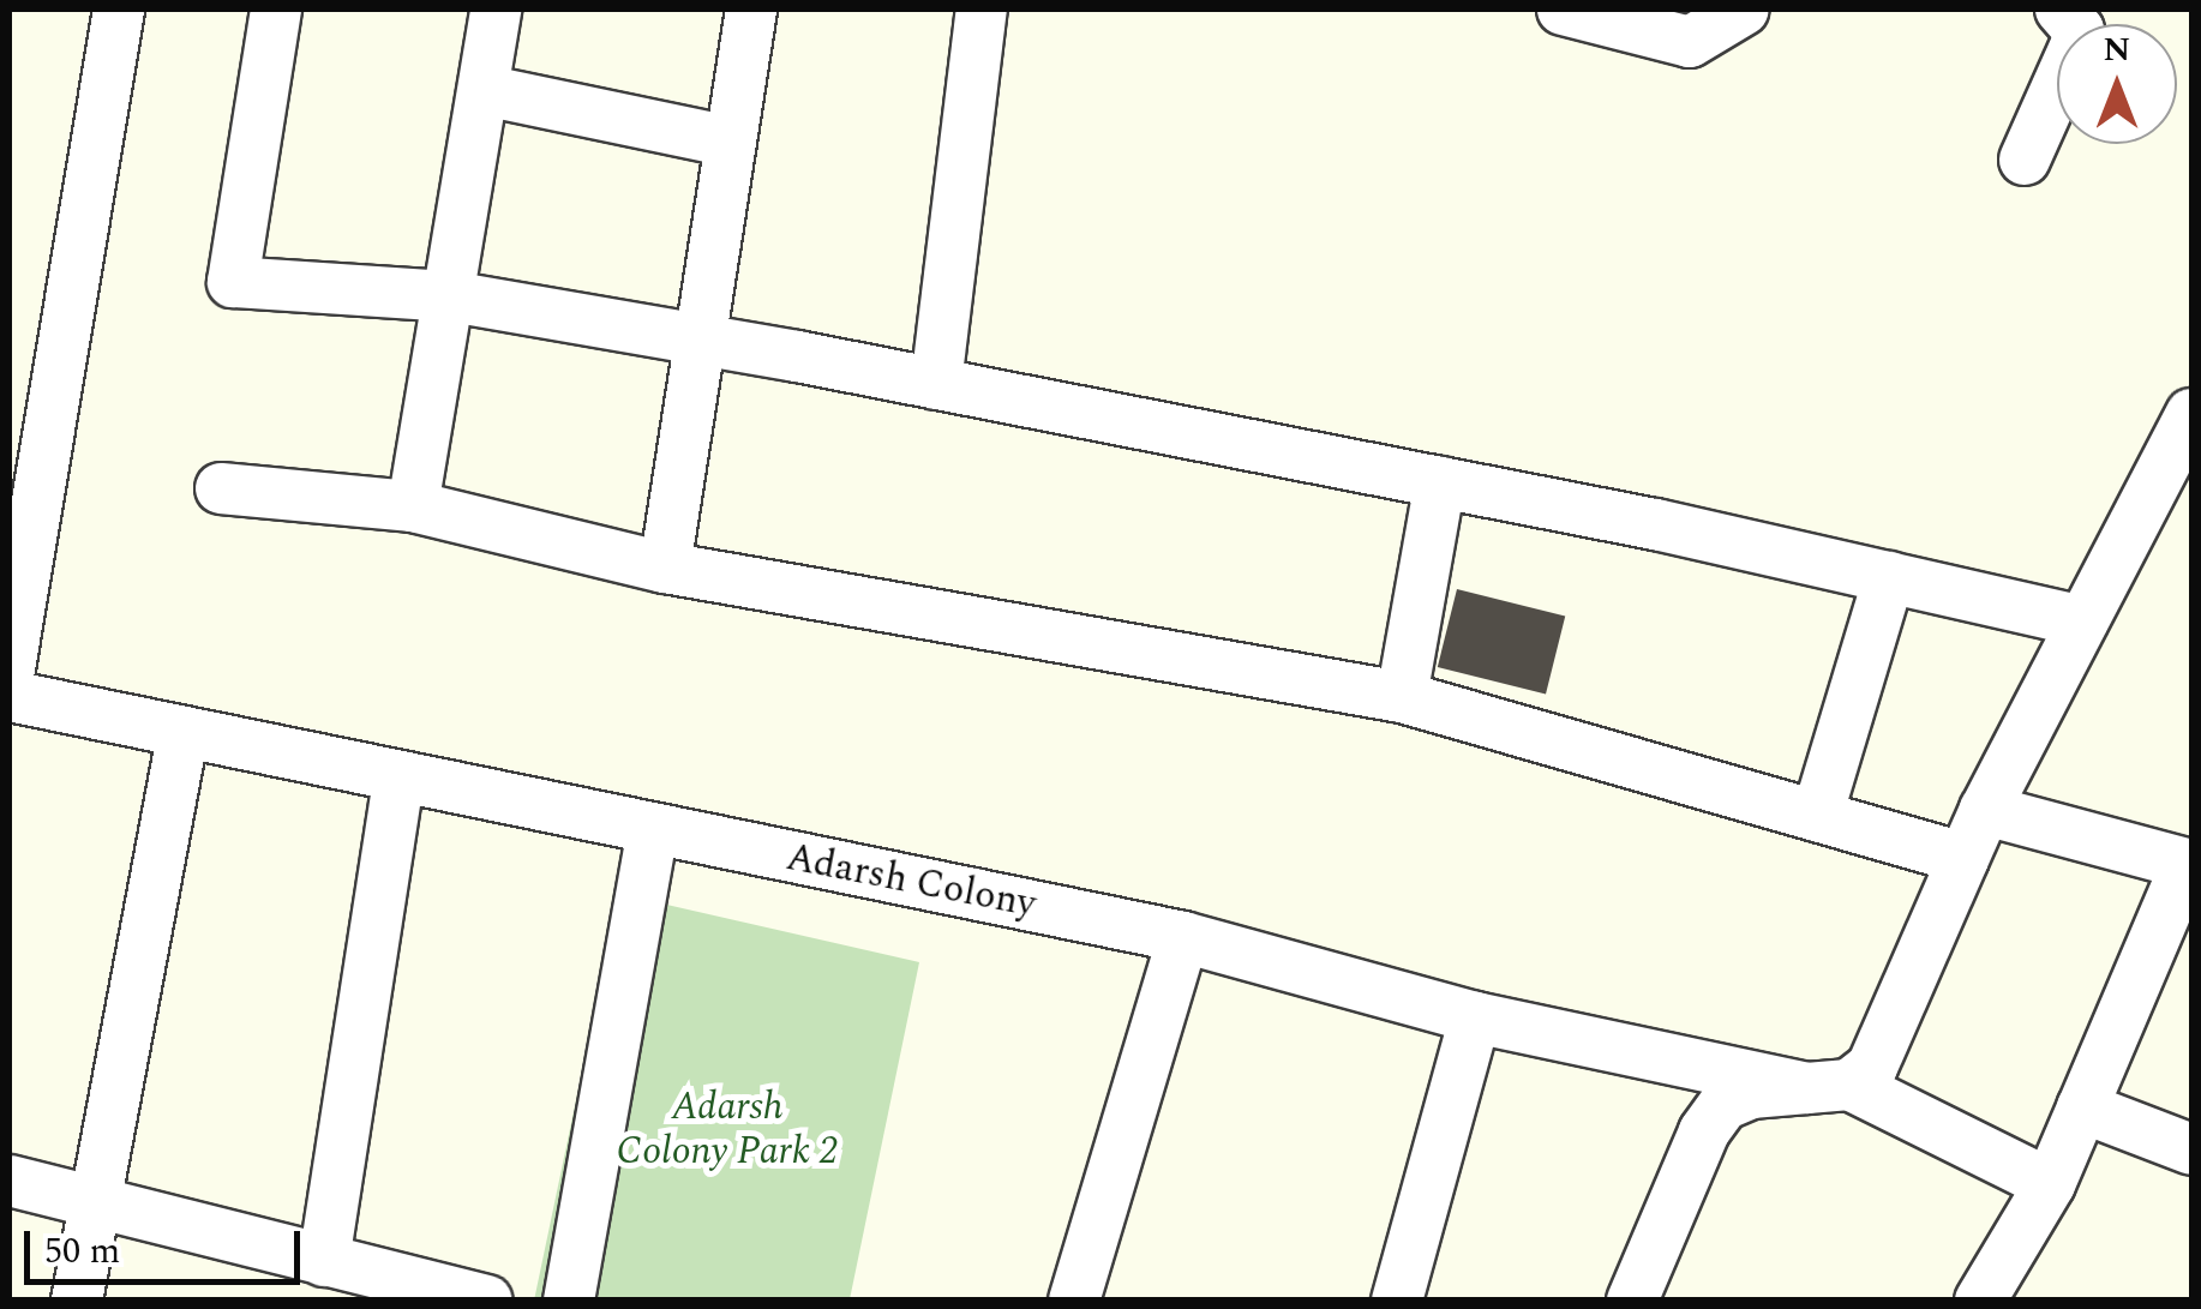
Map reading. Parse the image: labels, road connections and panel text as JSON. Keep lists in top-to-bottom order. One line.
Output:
{"streets":{"street":["Adarsh Colony"]},"parks":["Adarsh Colony Park 2"],"scale_bar":"50 m","north":"top"}
